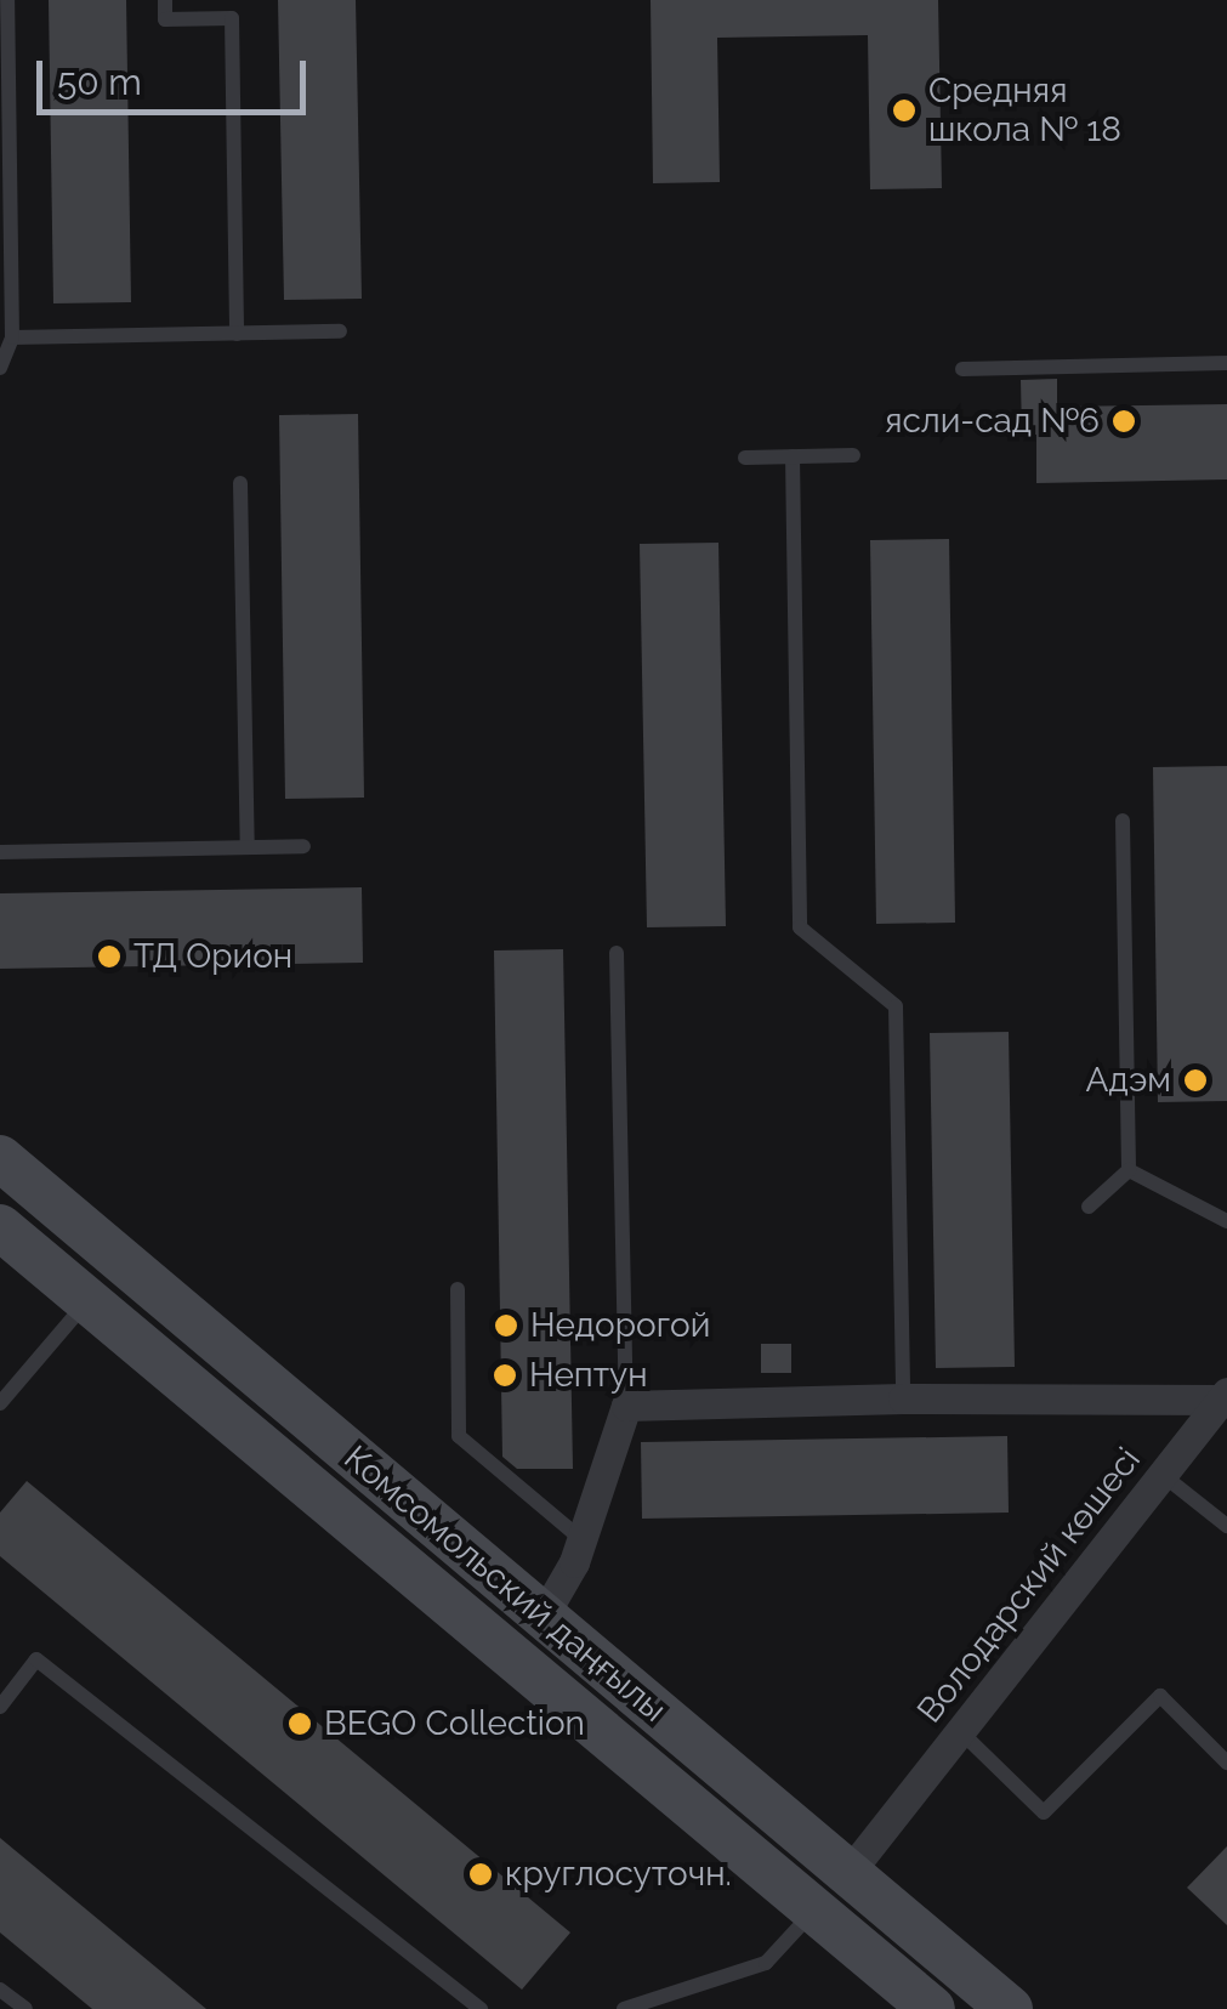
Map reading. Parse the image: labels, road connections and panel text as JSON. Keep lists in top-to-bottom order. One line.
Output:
{"streets":{"street":["Комсомольский даңғылы","Володарский көшесі"]},"crossings":[["Комсомольский даңғылы","Володарский көшесі"]],"places":["Средняя школа № 18","ясли-сад №6","ТД Орион","Адэм","Недорогой","Нептун","BEGO Collection","круглосуточн."],"scale_bar":"50 m"}
